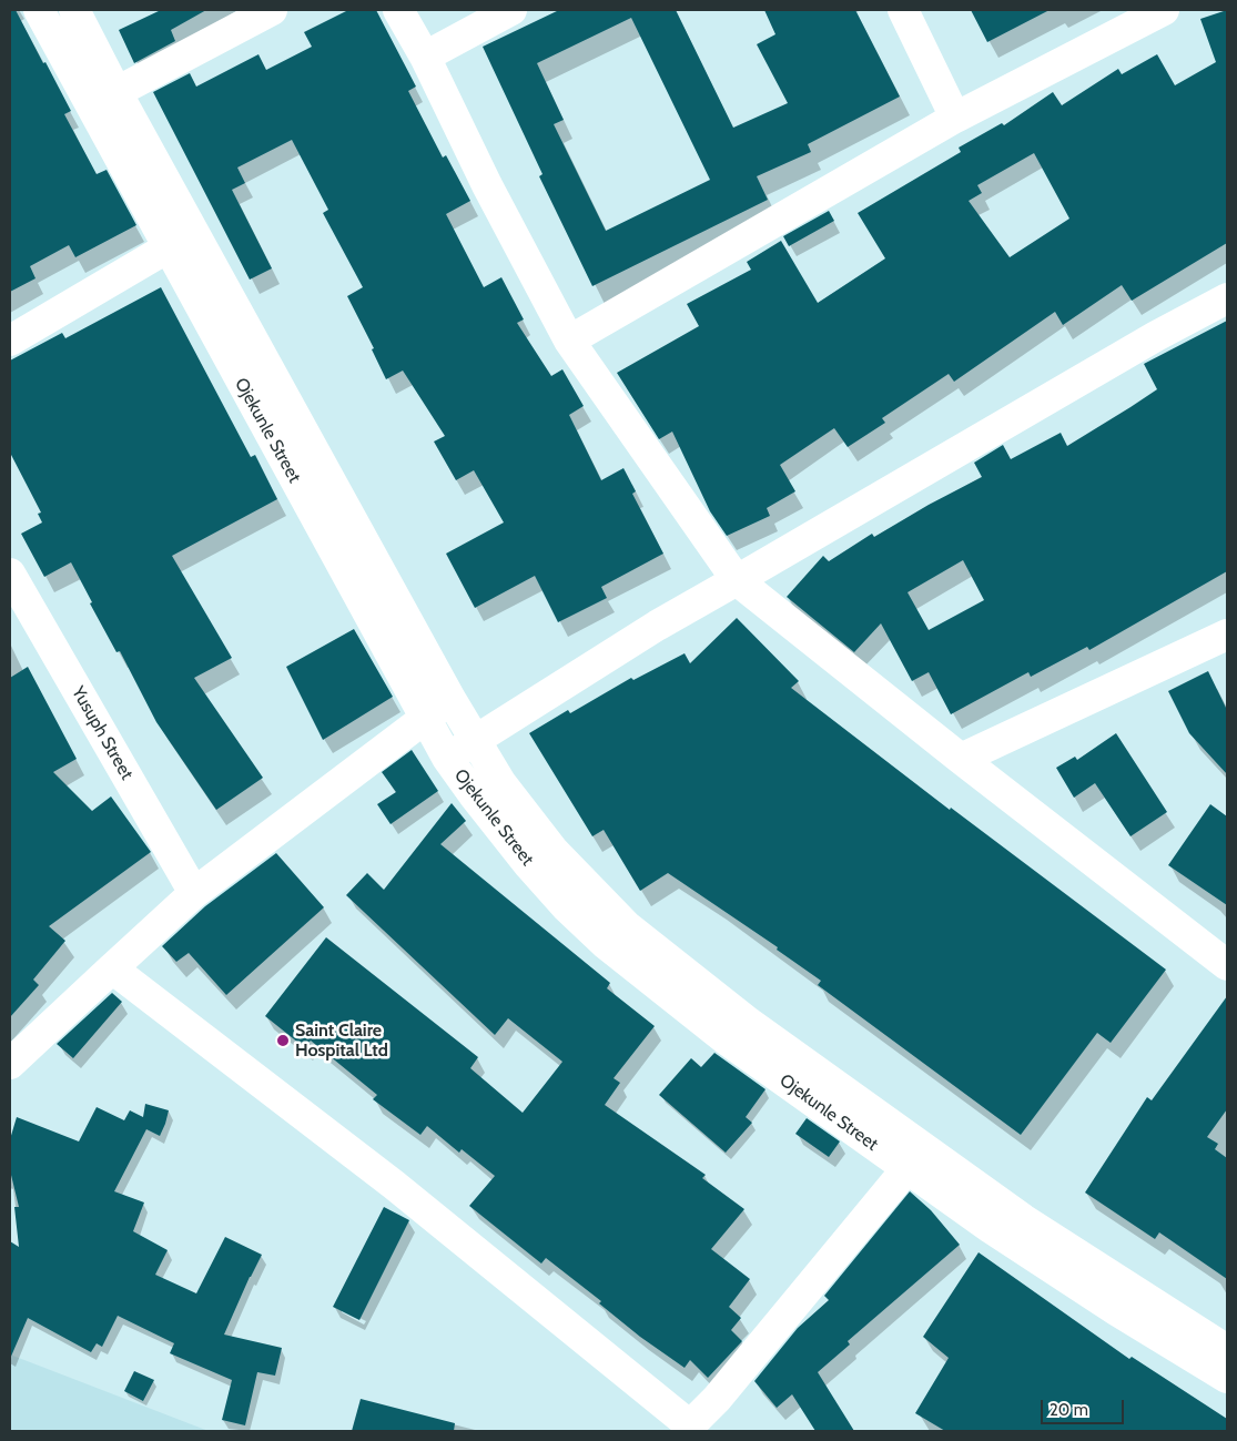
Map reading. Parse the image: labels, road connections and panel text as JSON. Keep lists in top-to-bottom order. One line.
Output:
{"streets":{"street":["Ojekunle Street","Yusuph Street"]},"places":["Saint Claire Hospital Ltd"],"scale_bar":"20 m"}
